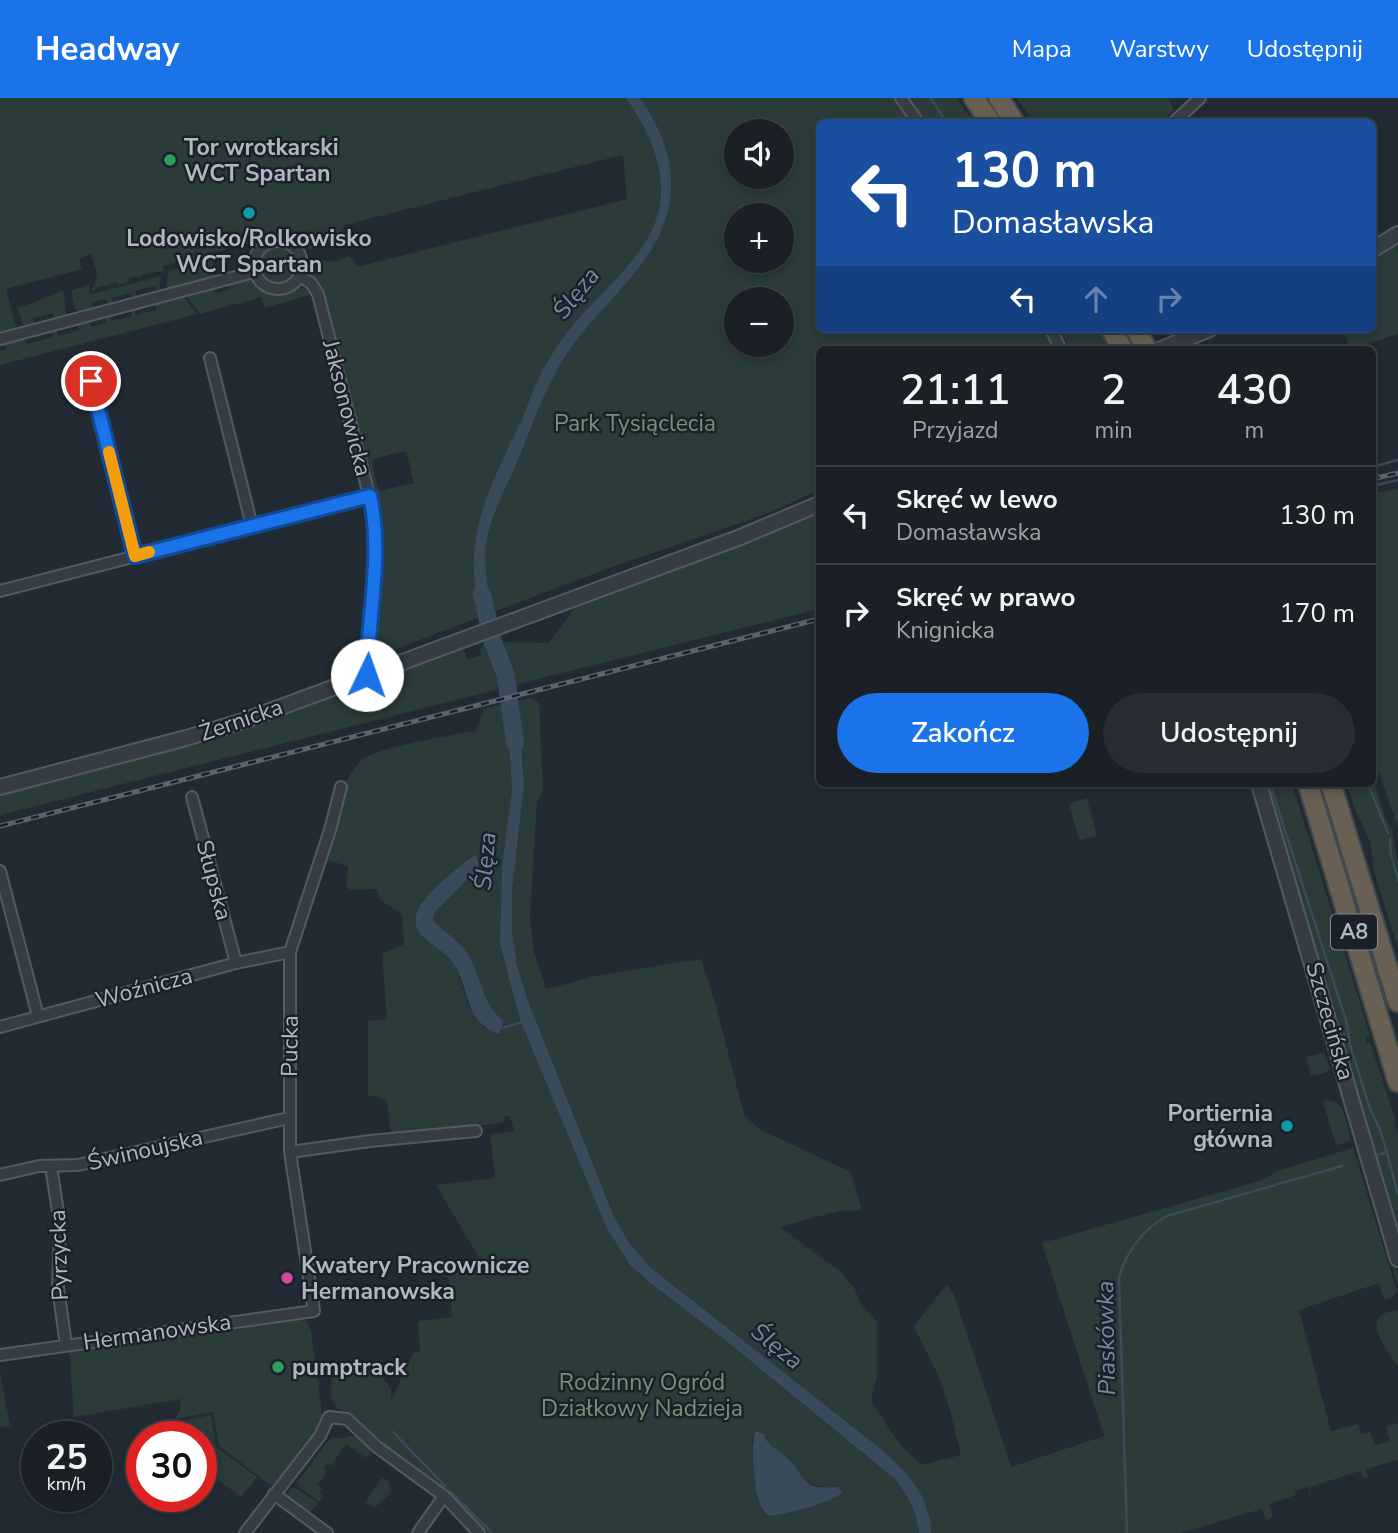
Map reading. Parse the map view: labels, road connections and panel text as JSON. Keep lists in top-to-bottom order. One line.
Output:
{"streets":{"highway":["A8"],"street":["Jaksonowicka","Żernicka","Słupska","Woźnicza","Szczecińska","Pucka","Świnoujska","Pyrzycka","Hermanowska"]},"crossings":[["Jaksonowicka","Żernicka"],["Słupska","Woźnicza"],["Woźnicza","Pucka"],["Pucka","Świnoujska"],["Pucka","Hermanowska"],["Świnoujska","Pyrzycka"],["Pyrzycka","Hermanowska"]],"water":["Ślęza","Piaskówka"],"parks":["Park Tysiąclecia","Rodzinny Ogród Działkowy Nadzieja"],"places":["Tor wrotkarski WCT Spartan","Lodowisko/Rolkowisko WCT Spartan","Portiernia główna","Kwatery Pracownicze Hermanowska","pumptrack"],"page":{"header":"Headway","nav":["Mapa","Warstwy","Udostępnij"],"map_buttons":["+","−"],"turn":["130 m","Domasławska"],"eta":["21:11","Przyjazd","2","min","430","m"],"list":[{"name":"Skręć w lewo","note":"Domasławska","value":"130 m"},{"name":"Skręć w prawo","note":"Knignicka","value":"170 m"}],"buttons":["Zakończ","Udostępnij"],"speed":"25 km/h","limit":"30"}}
